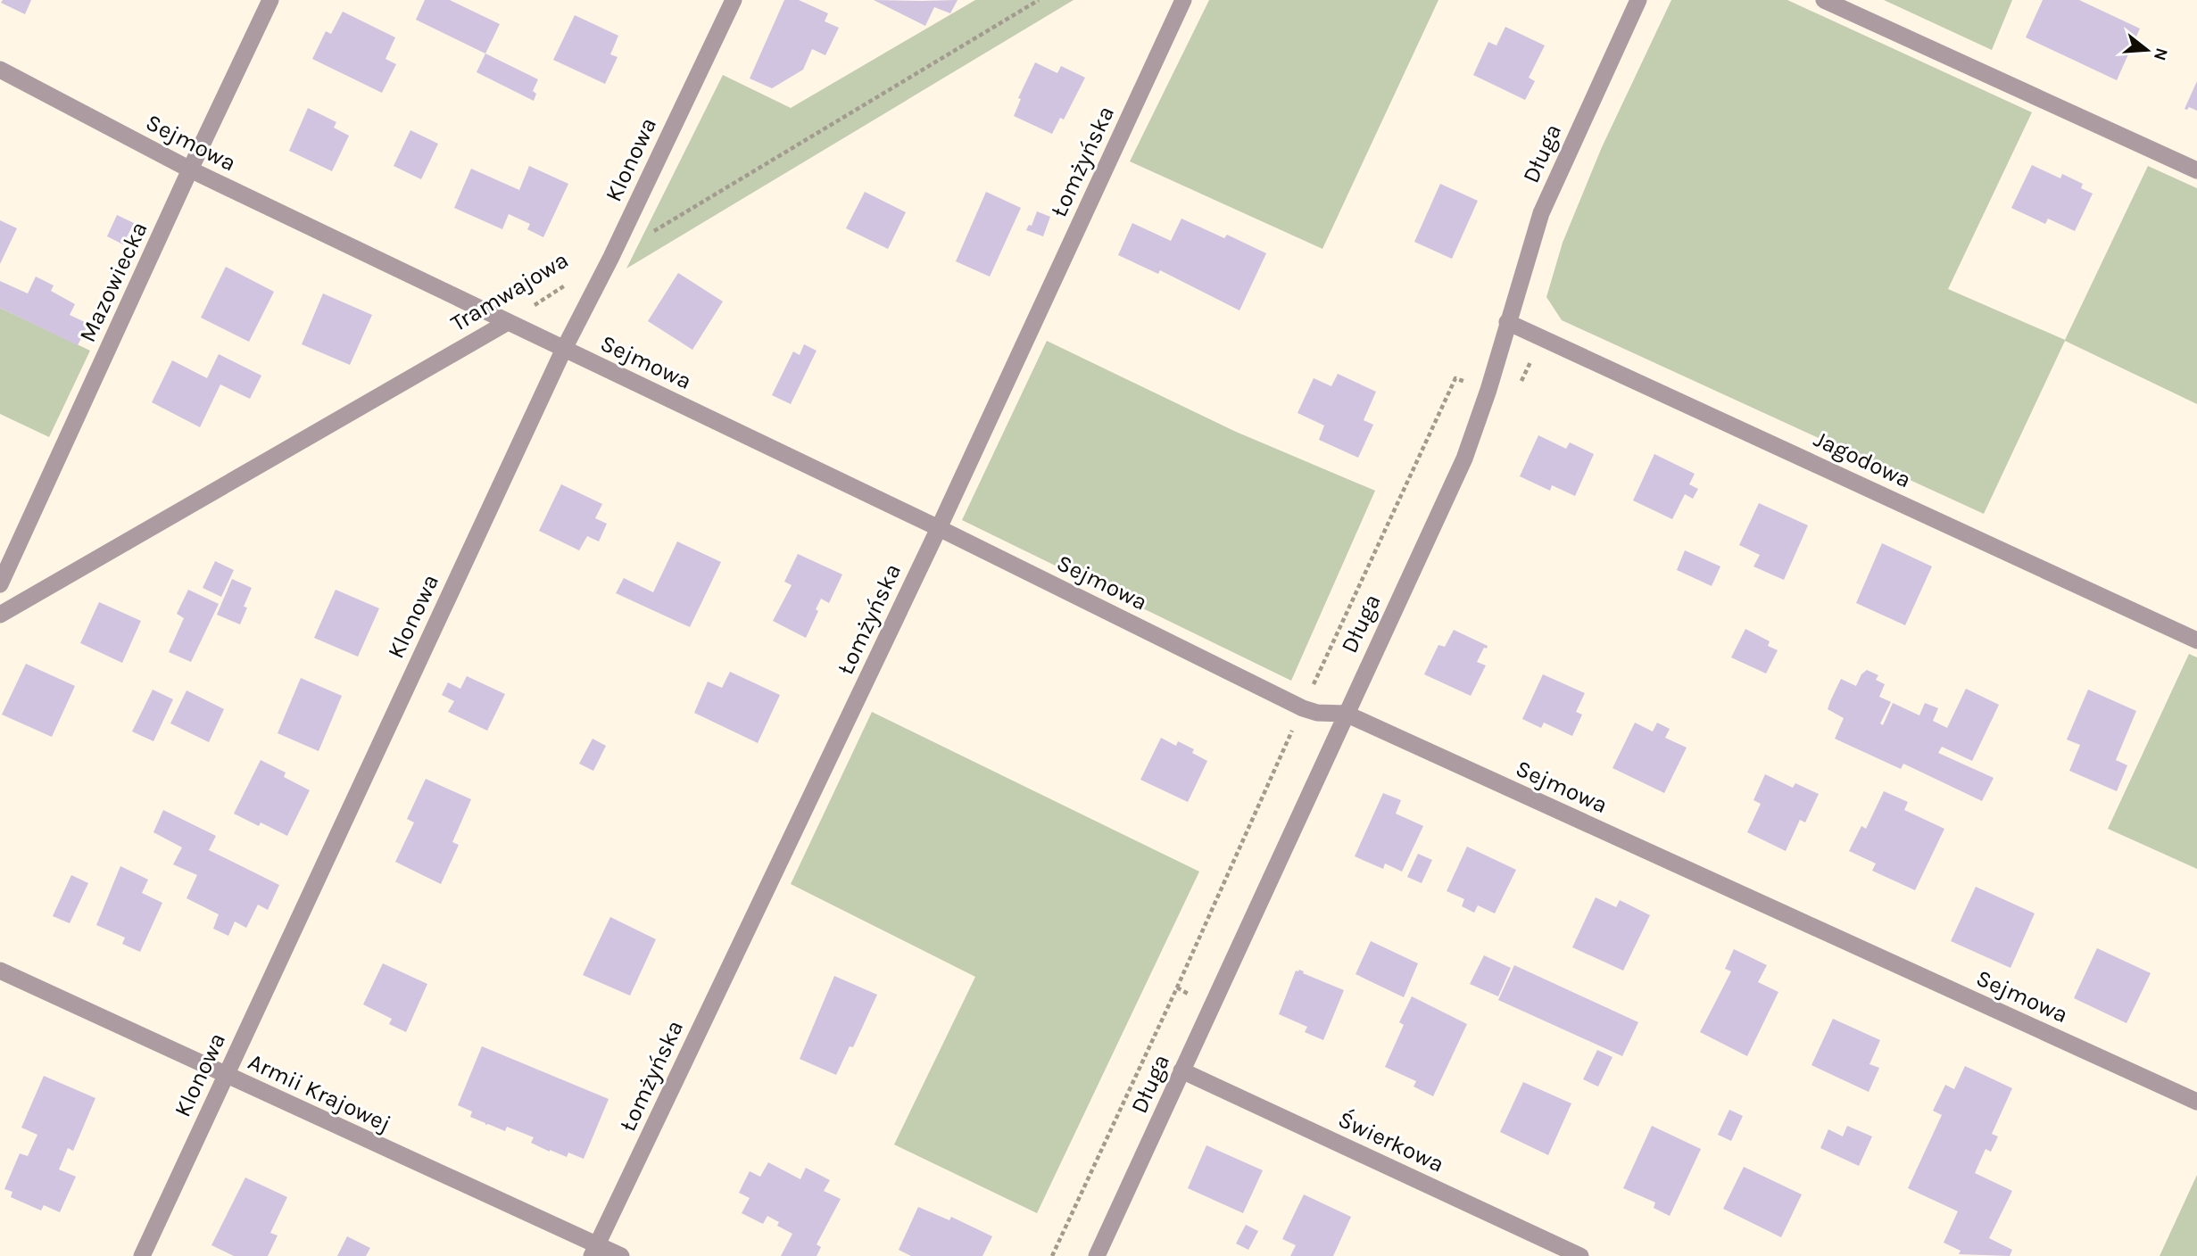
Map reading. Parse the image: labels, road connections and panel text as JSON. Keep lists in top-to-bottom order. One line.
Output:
{"streets":{"street":["Sejmowa","Długa","Klonowa","Łomżyńska","Mazowiecka","Tramwajowa","Jagodowa","Armii Krajowej","Świerkowa"]},"crossings":[["Sejmowa","Długa"],["Sejmowa","Klonowa"],["Sejmowa","Łomżyńska"],["Sejmowa","Mazowiecka"],["Sejmowa","Tramwajowa"],["Długa","Jagodowa"],["Długa","Świerkowa"],["Klonowa","Armii Krajowej"],["Łomżyńska","Armii Krajowej"]],"north":"right"}
